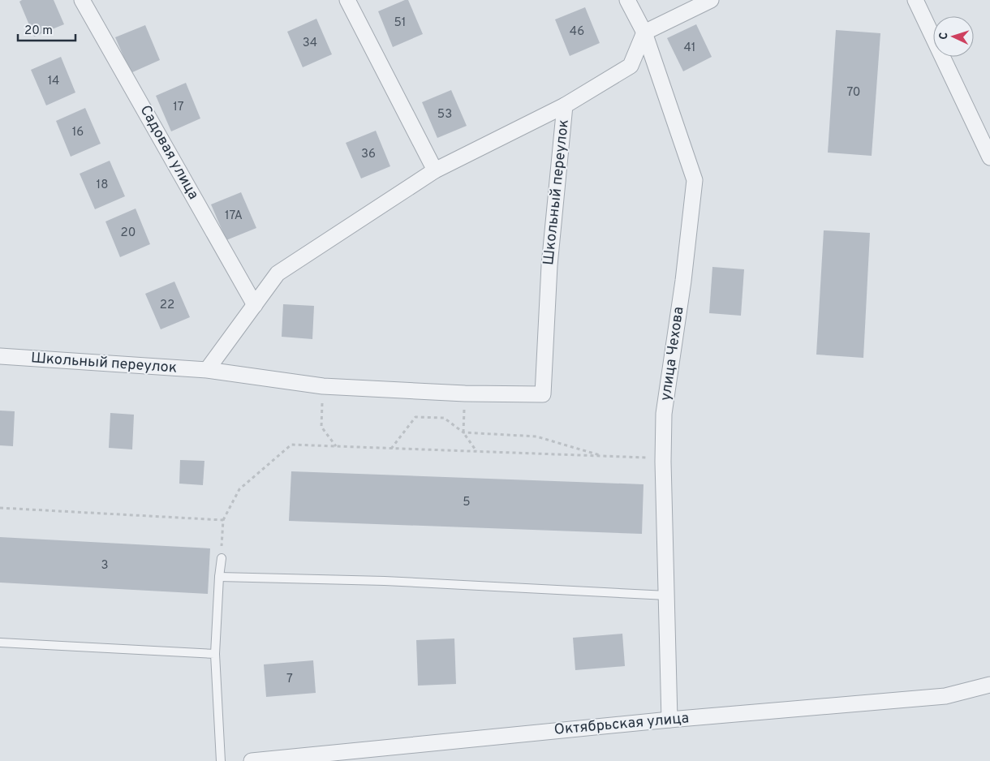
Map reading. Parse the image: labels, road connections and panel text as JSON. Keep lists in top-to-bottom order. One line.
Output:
{"streets":{"street":["Садовая улица","Школьный переулок","улица Чехова","Октябрьская улица"]},"crossings":[["Садовая улица","Школьный переулок"],["улица Чехова","Октябрьская улица"]],"house_numbers":["51","46","34","41","14","70","17","53","16","36","18","17А","20","22","5","3","7"],"scale_bar":"20 m","north":"left"}
